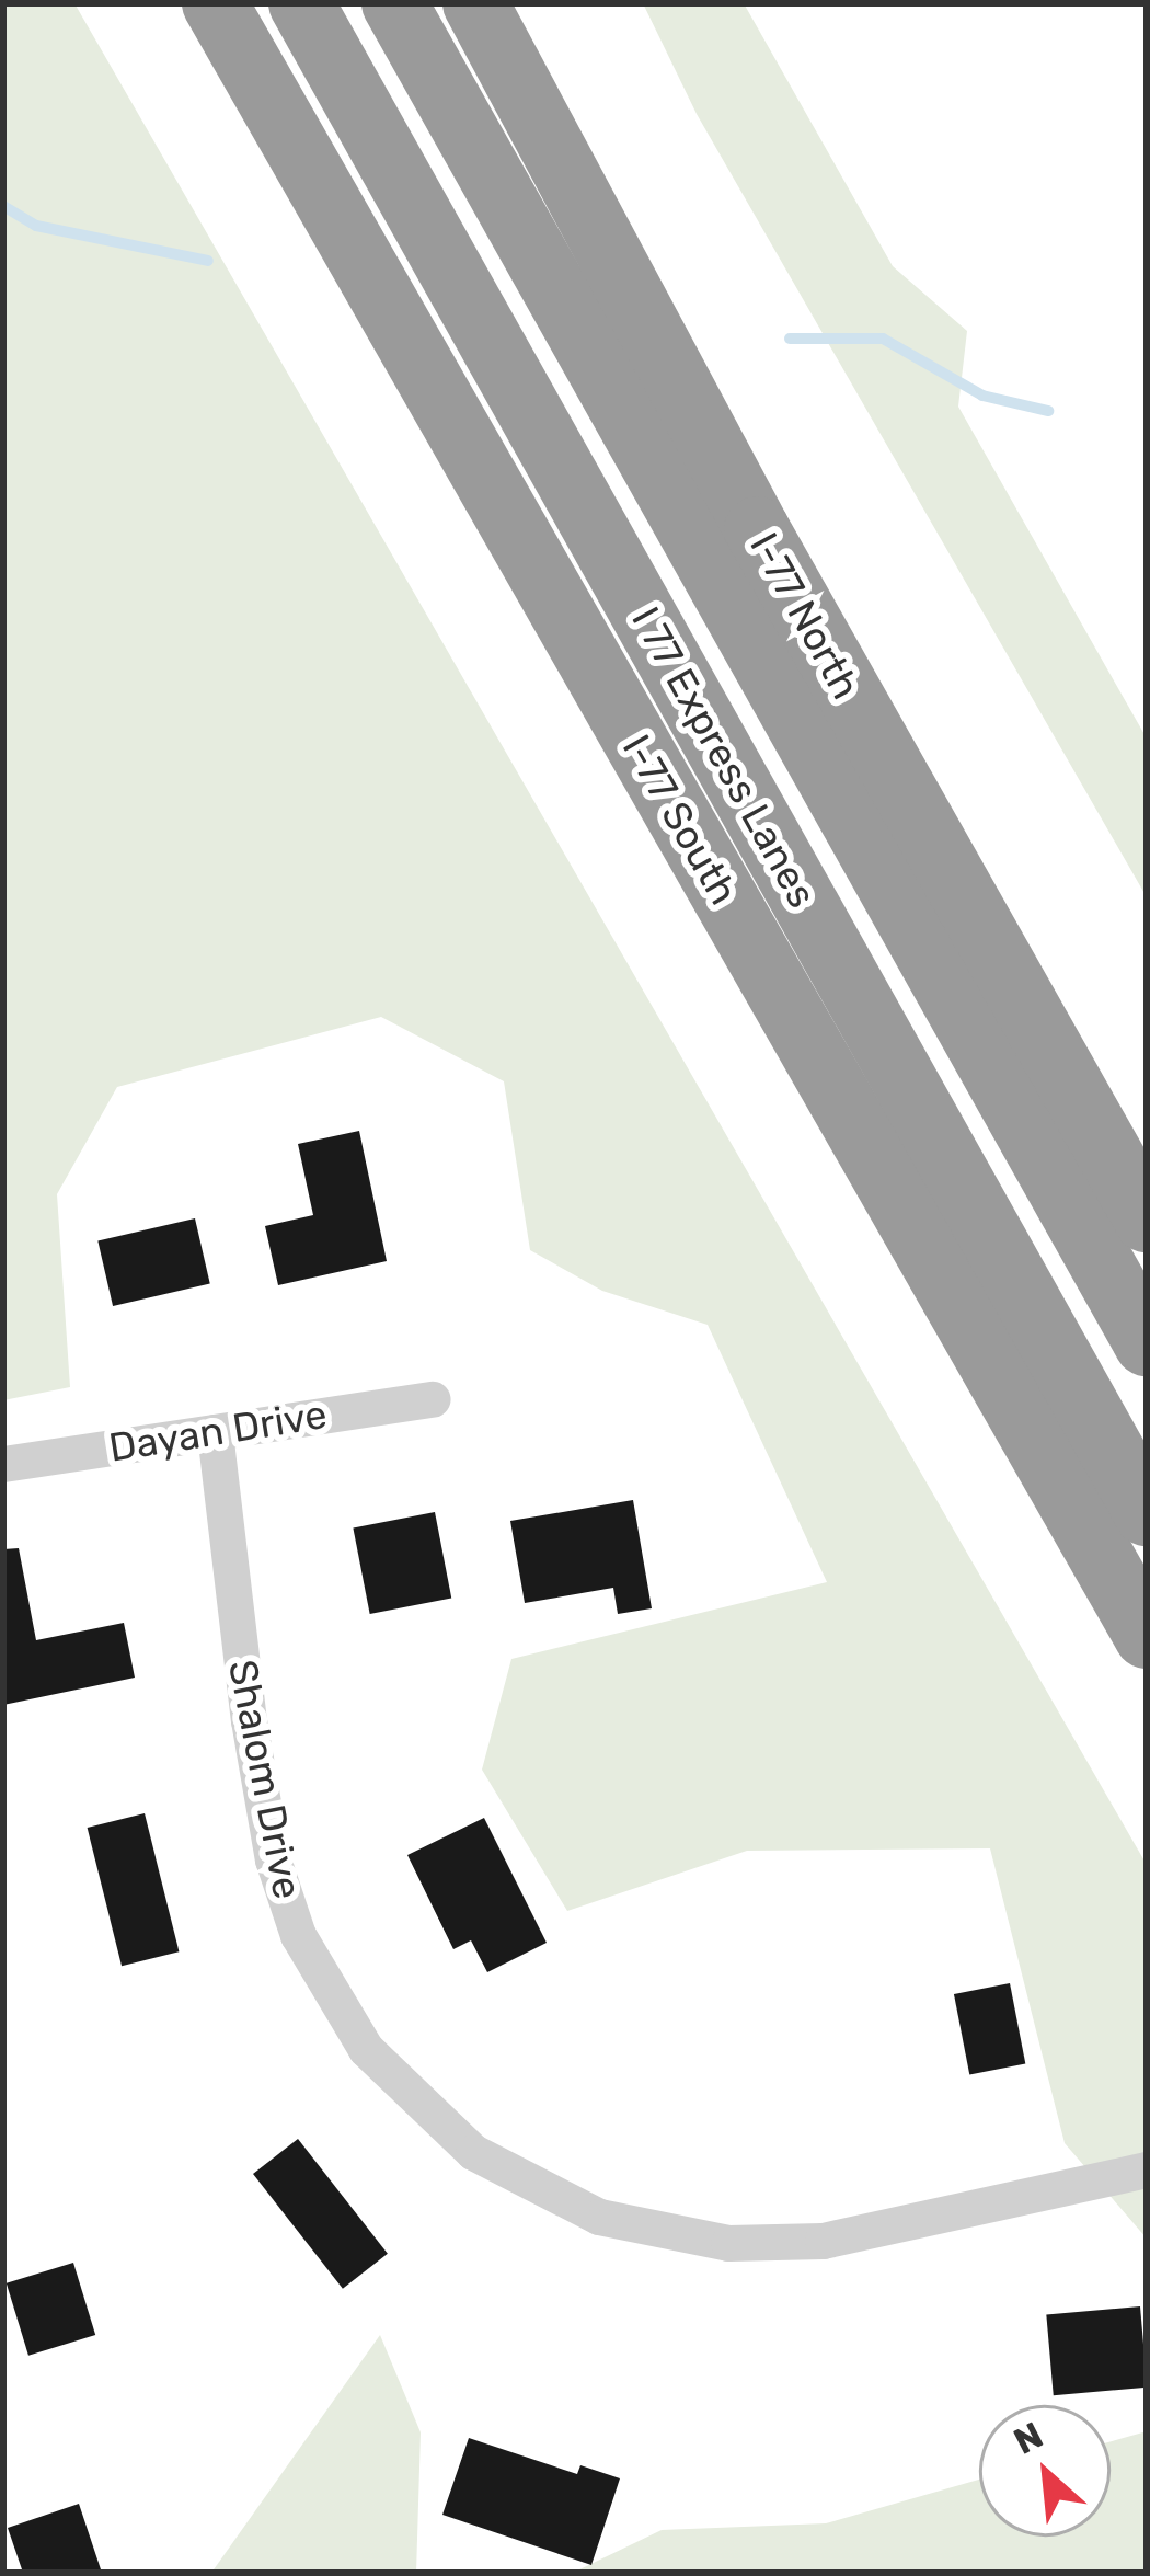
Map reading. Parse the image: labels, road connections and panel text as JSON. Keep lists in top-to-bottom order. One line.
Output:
{"streets":{"highway":["I-77 North","I 77 Express Lanes","I-77 South"],"street":["Dayan Drive","Shalom Drive"]},"crossings":[["Dayan Drive","Shalom Drive"]],"north":"top left"}
